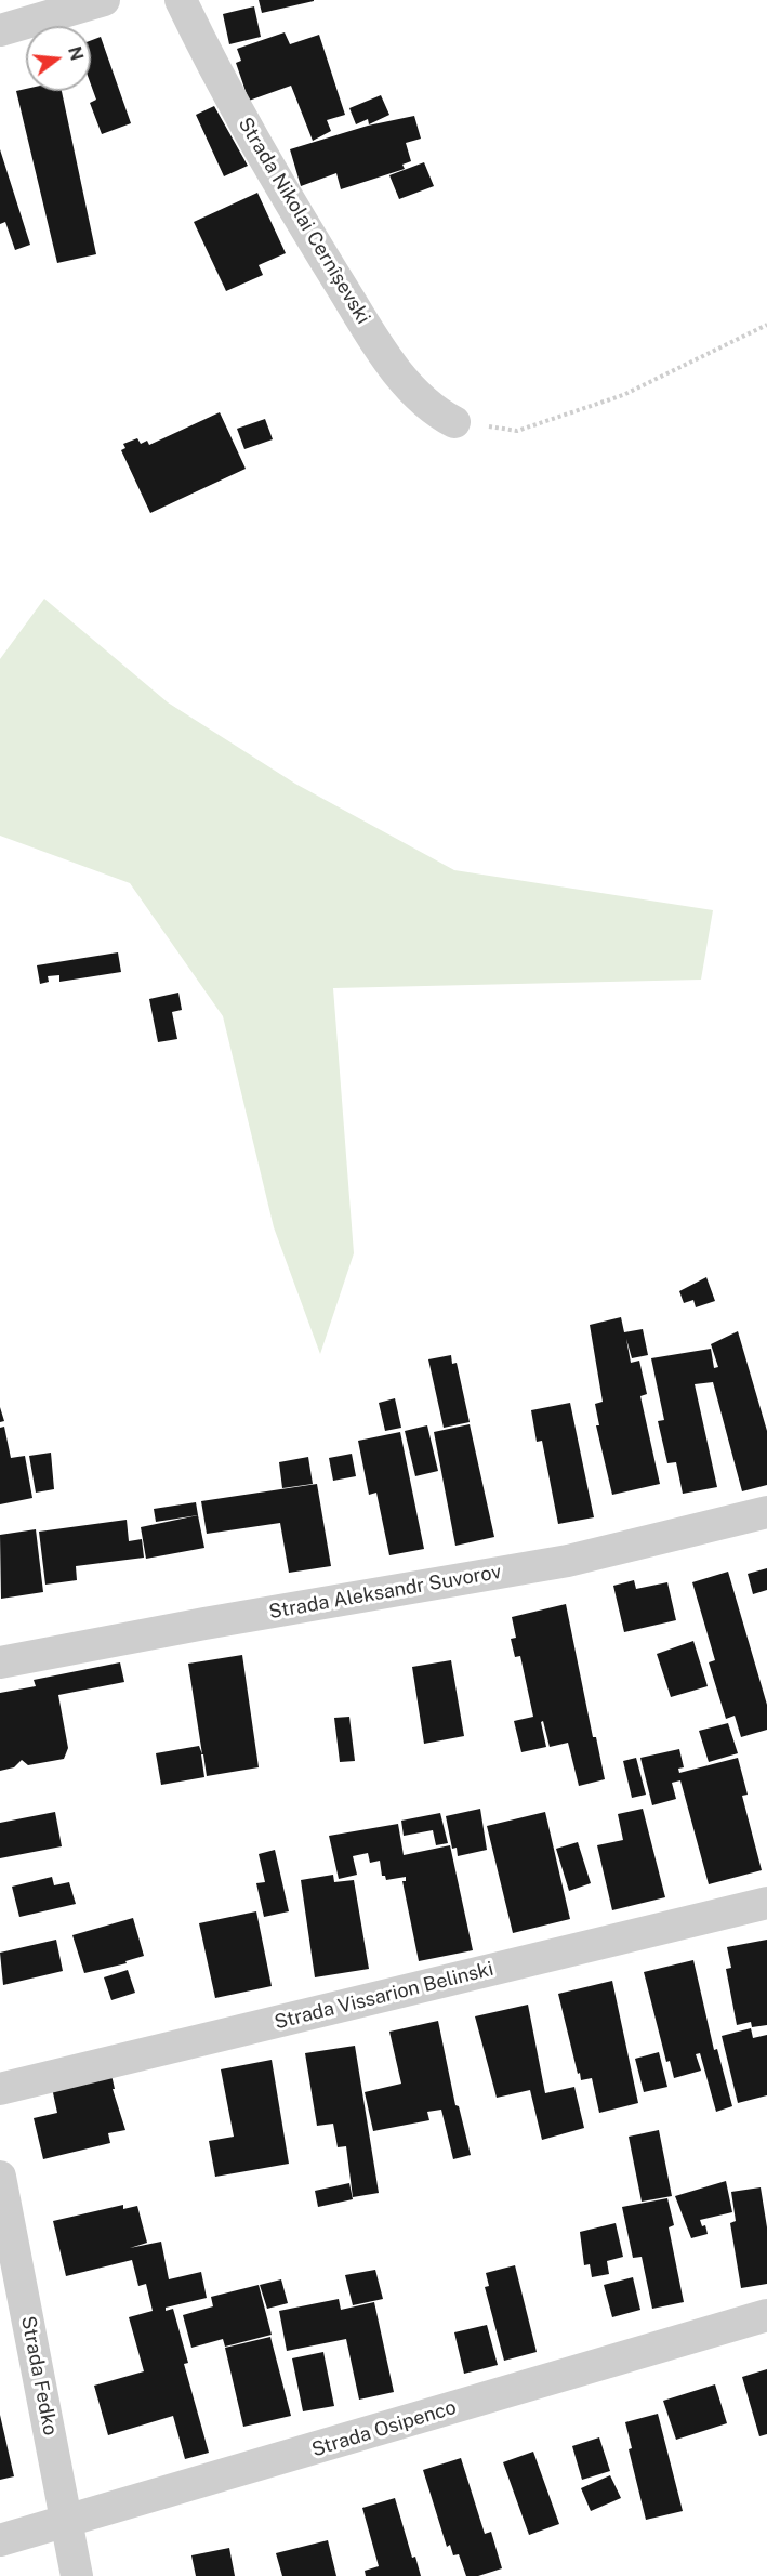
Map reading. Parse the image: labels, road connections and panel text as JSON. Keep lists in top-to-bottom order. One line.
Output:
{"streets":{"street":["Strada Nikolai Cernîșevski","Strada Aleksandr Suvorov","Strada Vissarion Belinski","Strada Fedko","Strada Osipenco"]},"crossings":[["Strada Fedko","Strada Osipenco"]],"north":"right"}
